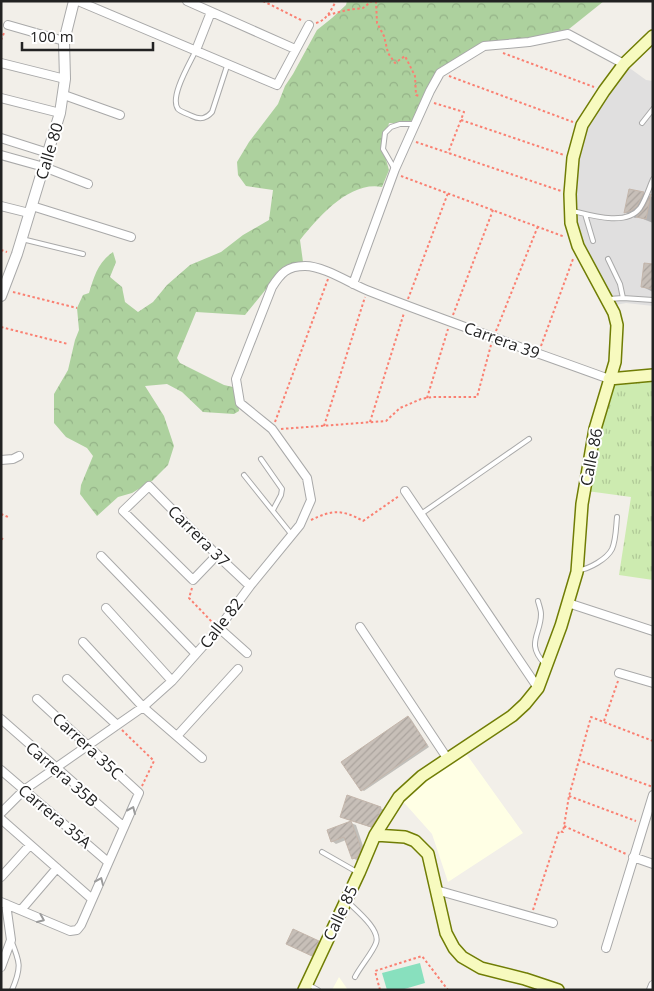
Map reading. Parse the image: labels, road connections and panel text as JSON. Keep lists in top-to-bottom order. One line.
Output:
{"streets":{"main road":["Carrera 39","Calle 86","Calle 85"],"street":["Calle 80","Carrera 37","Calle 82","Carrera 35C","Carrera 35B","Carrera 35A"]},"crossings":[["Carrera 39","Calle 86"],["Carrera 39","Calle 82"],["Calle 86","Calle 85"],["Carrera 37","Calle 82"],["Calle 82","Carrera 35C"],["Calle 82","Carrera 35B"],["Calle 82","Carrera 35A"]],"scale_bar":"100 m"}
